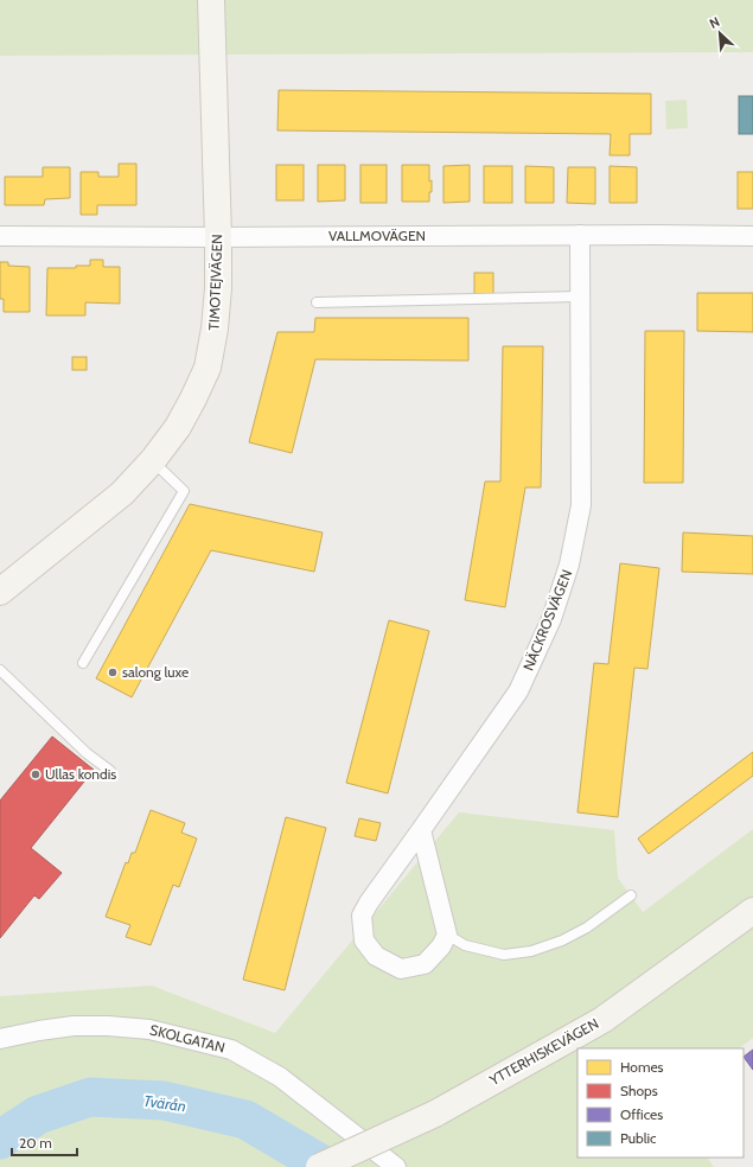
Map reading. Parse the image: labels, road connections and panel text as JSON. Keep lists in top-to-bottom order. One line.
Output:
{"streets":{"street":["VALLMOVÄGEN","TIMOTEJVÄGEN","NÄCKROSVÄGEN","SKOLGATAN","YTTERHISKEVÄGEN"]},"crossings":[["VALLMOVÄGEN","TIMOTEJVÄGEN"],["VALLMOVÄGEN","NÄCKROSVÄGEN"]],"water":["Tvärån"],"places":["salong luxe","Ullas kondis"],"legend":["Homes","Shops","Offices","Public"],"scale_bar":"20 m","north":"top left"}
